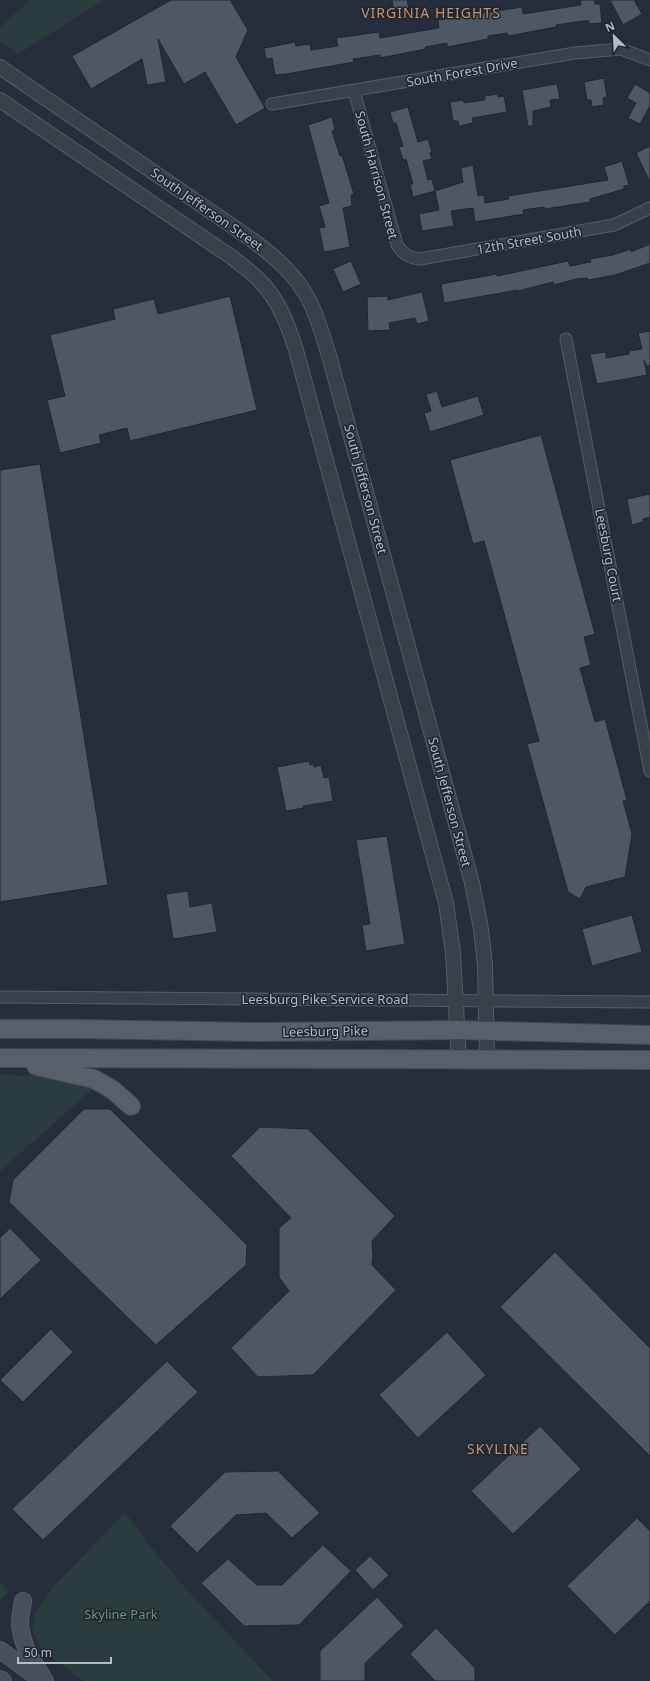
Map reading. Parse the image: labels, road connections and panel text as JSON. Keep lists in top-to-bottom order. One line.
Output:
{"streets":{"main road":["Leesburg Pike"],"street":["South Forest Drive","South Harrison Street","South Jefferson Street","12th Street South","Leesburg Court","Leesburg Pike Service Road"]},"crossings":[["South Forest Drive","South Harrison Street"],["South Harrison Street","12th Street South"],["South Jefferson Street","Leesburg Pike Service Road"],["South Jefferson Street","Leesburg Pike"]],"districts":["VIRGINIA HEIGHTS","SKYLINE"],"parks":["Skyline Park"],"scale_bar":"50 m","north":"top left"}
